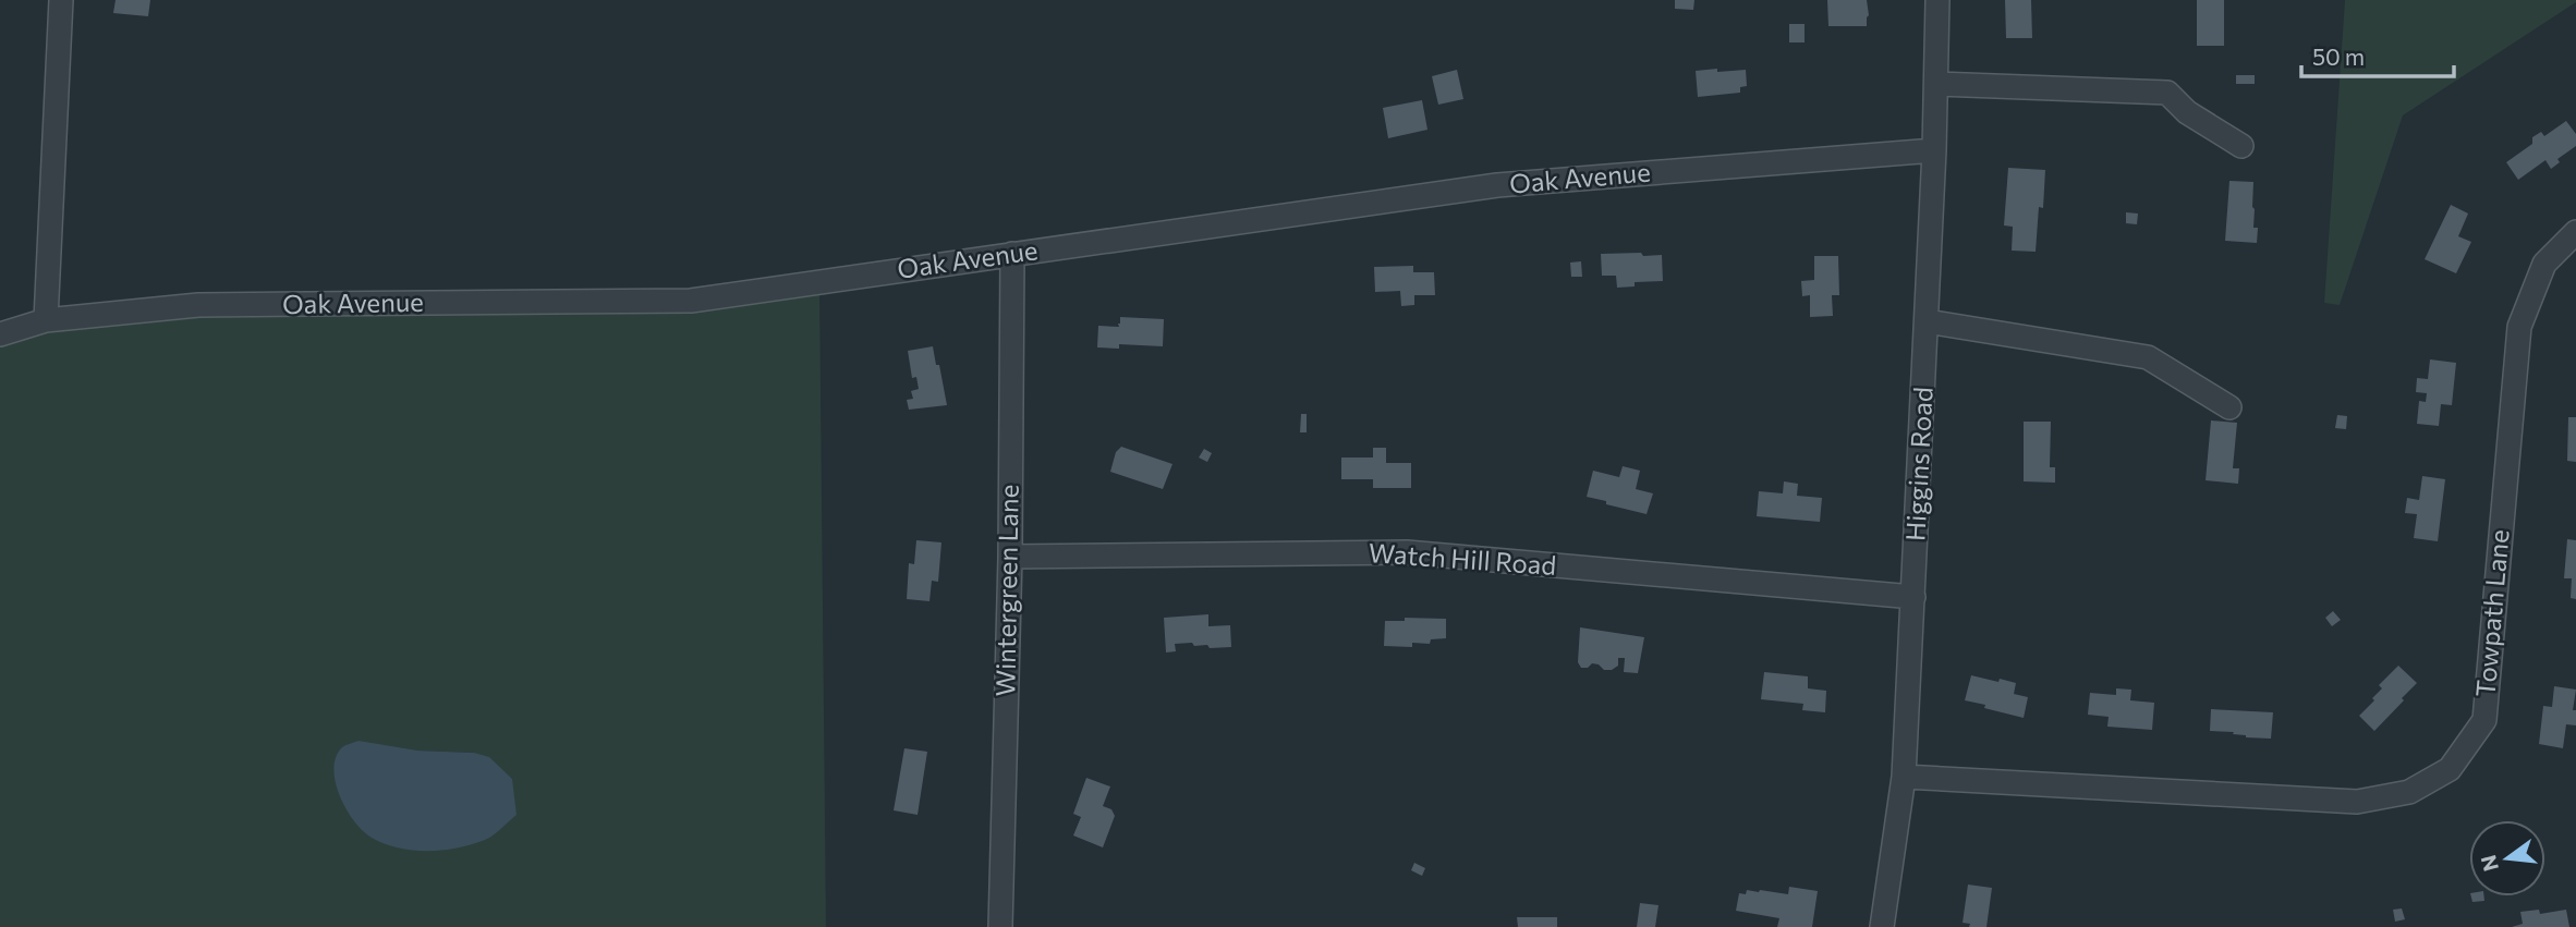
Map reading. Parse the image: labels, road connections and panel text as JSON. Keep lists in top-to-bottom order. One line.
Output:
{"streets":{"street":["Oak Avenue","Higgins Road","Watch Hill Road","Wintergreen Lane","Towpath Lane"]},"crossings":[["Oak Avenue","Higgins Road"],["Oak Avenue","Wintergreen Lane"],["Higgins Road","Watch Hill Road"],["Higgins Road","Towpath Lane"],["Watch Hill Road","Wintergreen Lane"]],"scale_bar":"50 m","north":"left"}
